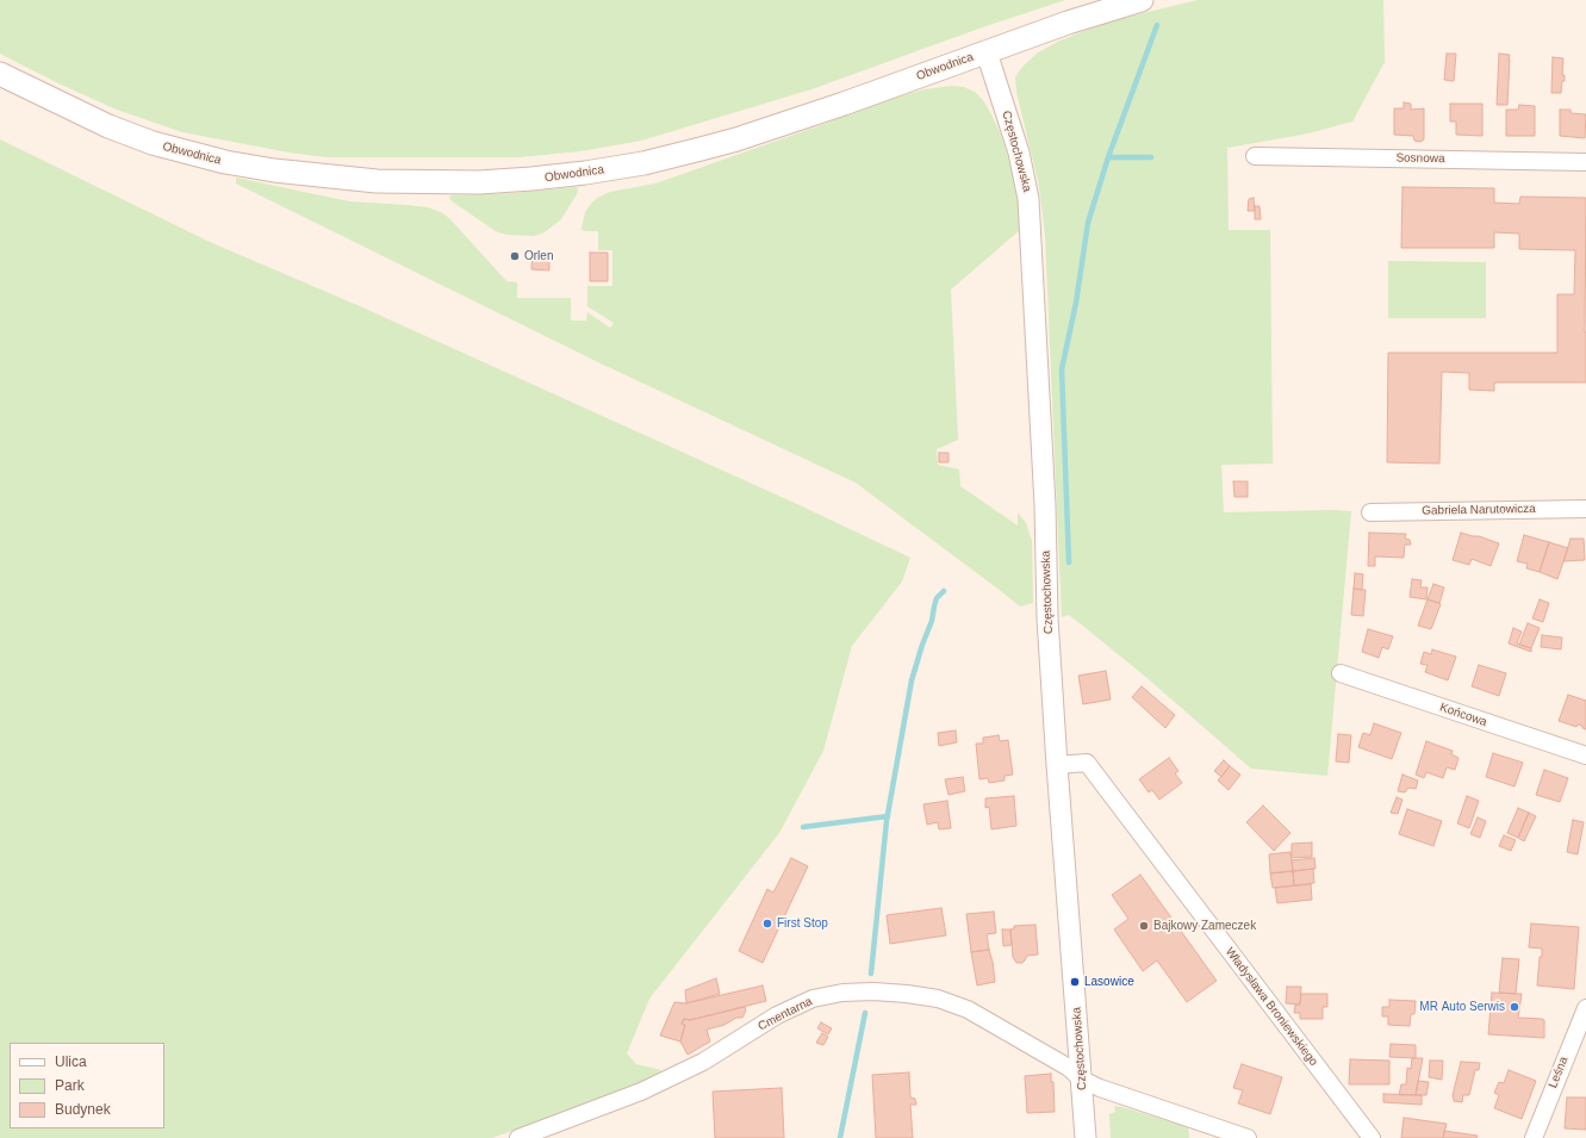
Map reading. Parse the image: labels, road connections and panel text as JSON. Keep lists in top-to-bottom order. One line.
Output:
{"streets":{"main road":["Obwodnica"],"street":["Częstochowska","Sosnowa","Gabriela Narutowicza","Końcowa","Władysława Broniewskiego","Cmentarna","Leśna"]},"crossings":[["Obwodnica","Częstochowska"],["Częstochowska","Władysława Broniewskiego"],["Częstochowska","Cmentarna"]],"places":["Orlen","First Stop","Bajkowy Zameczek","Lasowice","MR Auto Serwis"],"legend":["Ulica","Park","Budynek"]}
